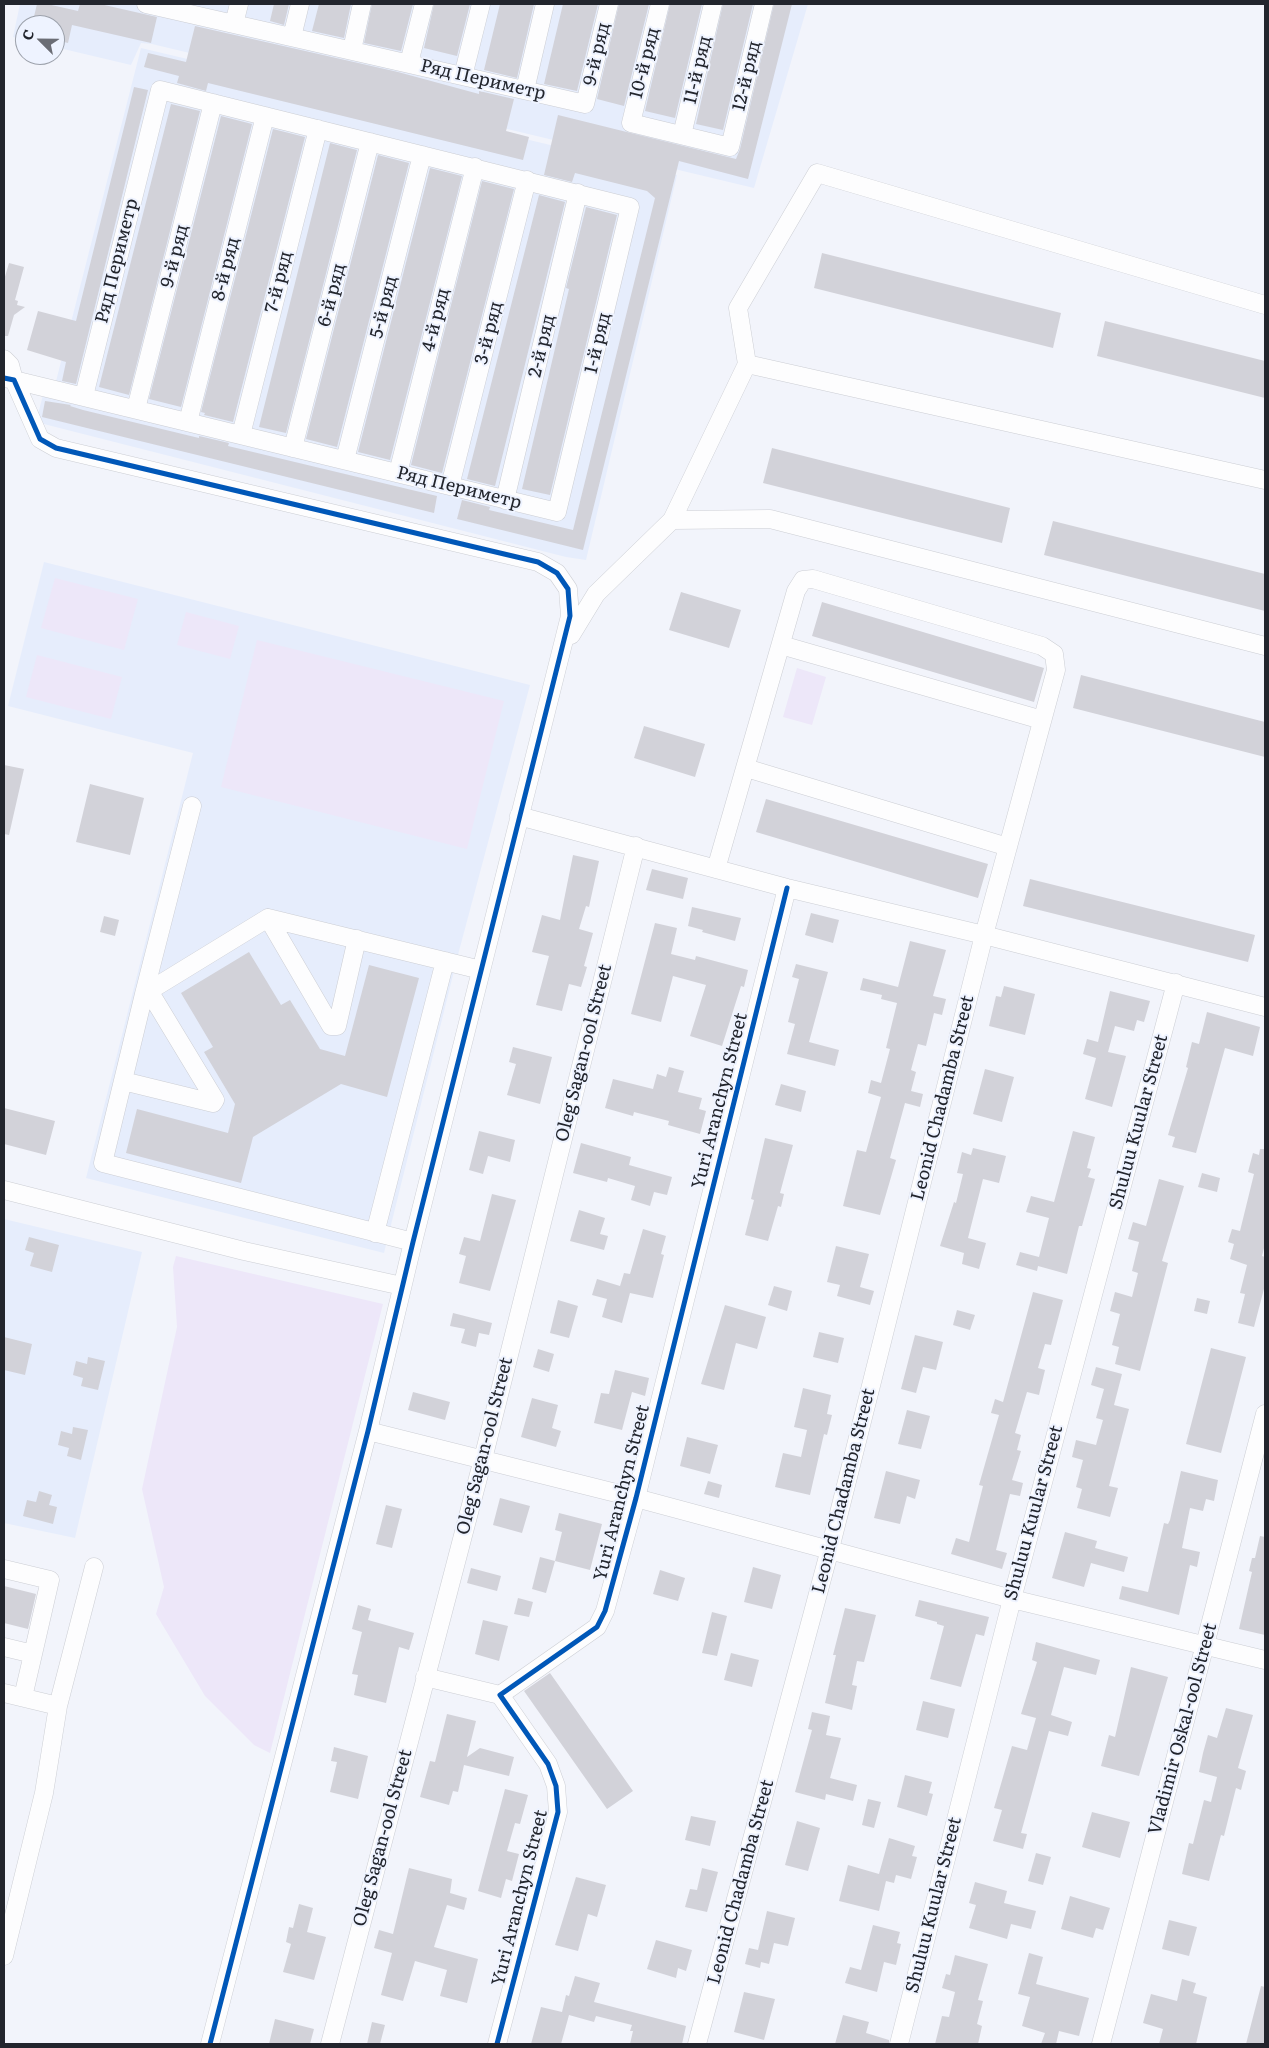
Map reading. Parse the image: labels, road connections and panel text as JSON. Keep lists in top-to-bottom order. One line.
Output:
{"streets":{"street":["9-й ряд","10-й ряд","11-й ряд","12-й ряд","Ряд Периметр","8-й ряд","7-й ряд","6-й ряд","5-й ряд","4-й ряд","3-й ряд","1-й ряд","2-й ряд","Oleg Sagan-ool Street","Leonid Chadamba Street","Yuri Aranchyn Street","Shuluu Kuular Street","Vladimir Oskal-ool Street"]},"crossings":[["9-й ряд","Ряд Периметр"],["10-й ряд","11-й ряд"],["10-й ряд","12-й ряд"],["11-й ряд","12-й ряд"],["Ряд Периметр","8-й ряд"],["Ряд Периметр","7-й ряд"],["Ряд Периметр","6-й ряд"],["Ряд Периметр","5-й ряд"],["Ряд Периметр","4-й ряд"],["Ряд Периметр","3-й ряд"],["Ряд Периметр","1-й ряд"],["Ряд Периметр","2-й ряд"]],"north":"top left"}
